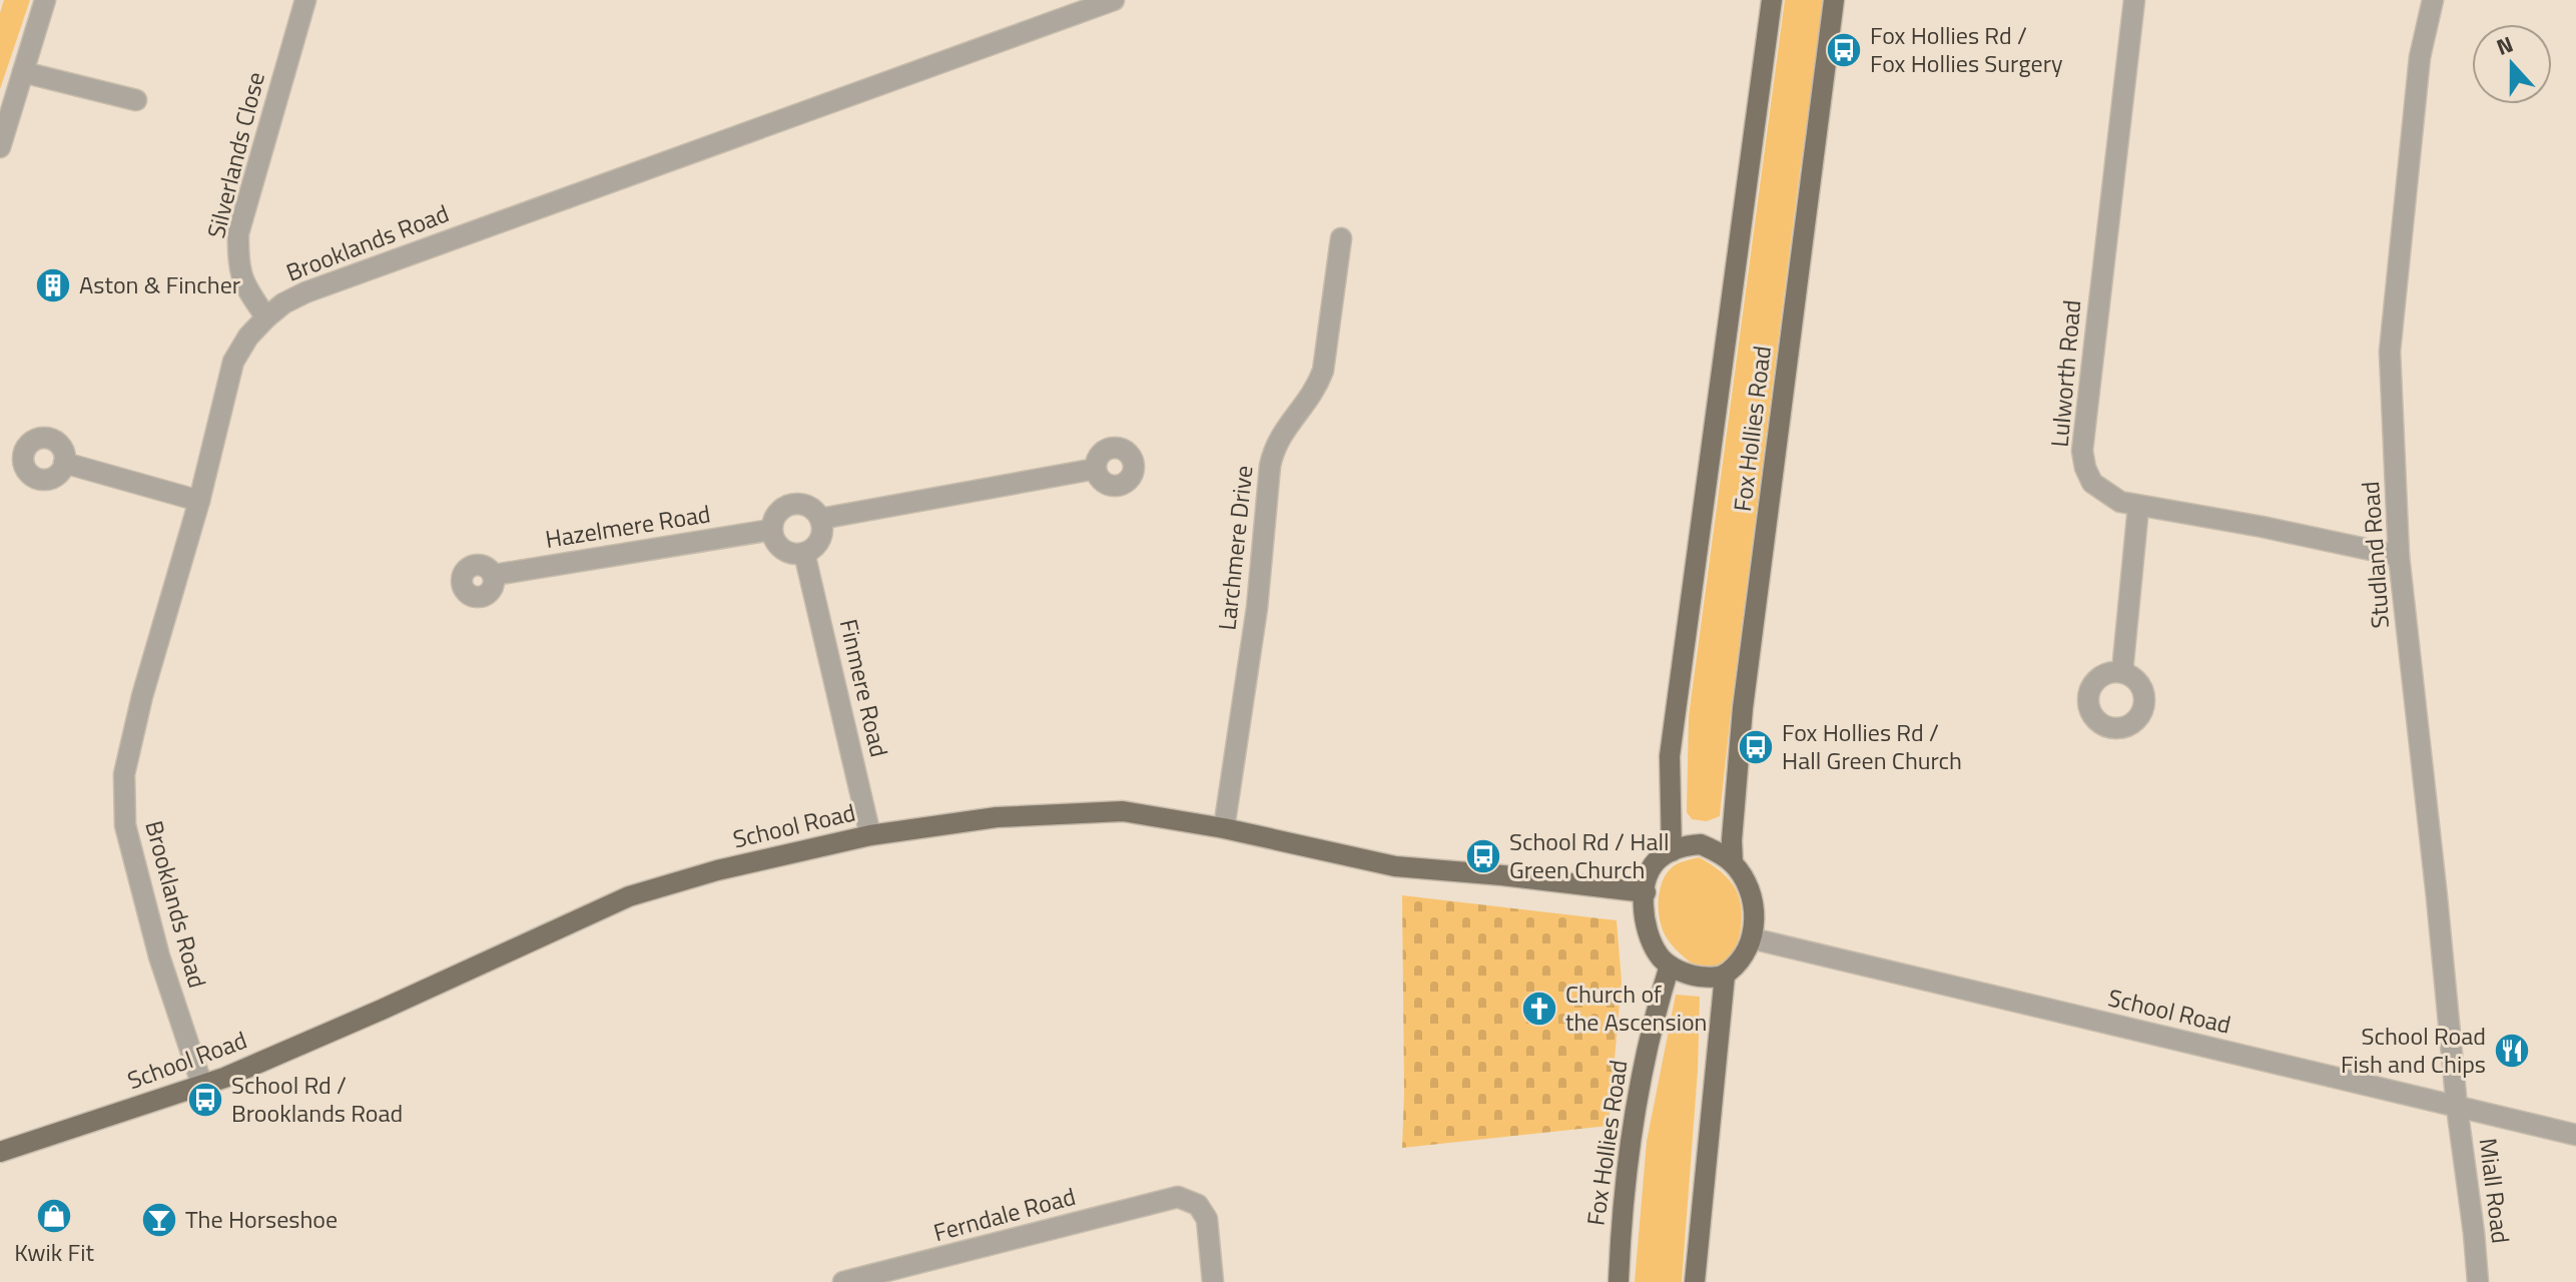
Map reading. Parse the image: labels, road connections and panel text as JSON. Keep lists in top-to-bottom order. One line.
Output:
{"streets":{"main road":["Fox Hollies Road","School Road"],"street":["Silverlands Close","Brooklands Road","Lulworth Road","Hazelmere Road","Larchmere Drive","Studland Road","Finmere Road","Miall Road","Ferndale Road"]},"crossings":[["Silverlands Close","Brooklands Road"],["Brooklands Road","School Road"],["Lulworth Road","Studland Road"],["Fox Hollies Road","School Road"],["Hazelmere Road","Finmere Road"],["Larchmere Drive","School Road"],["Studland Road","School Road"],["Studland Road","Miall Road"],["Finmere Road","School Road"],["School Road","Miall Road"]],"places":{"bus stop":["Fox Hollies Rd / Fox Hollies Surgery","Fox Hollies Rd / Hall Green Church","School Rd / Hall Green Church","School Rd / Brooklands Road"],"building":["Aston & Fincher"],"church":["Church of the Ascension"],"restaurant":["School Road Fish and Chips"],"shop":["Kwik Fit"],"bar":["The Horseshoe"]},"north":"top"}
